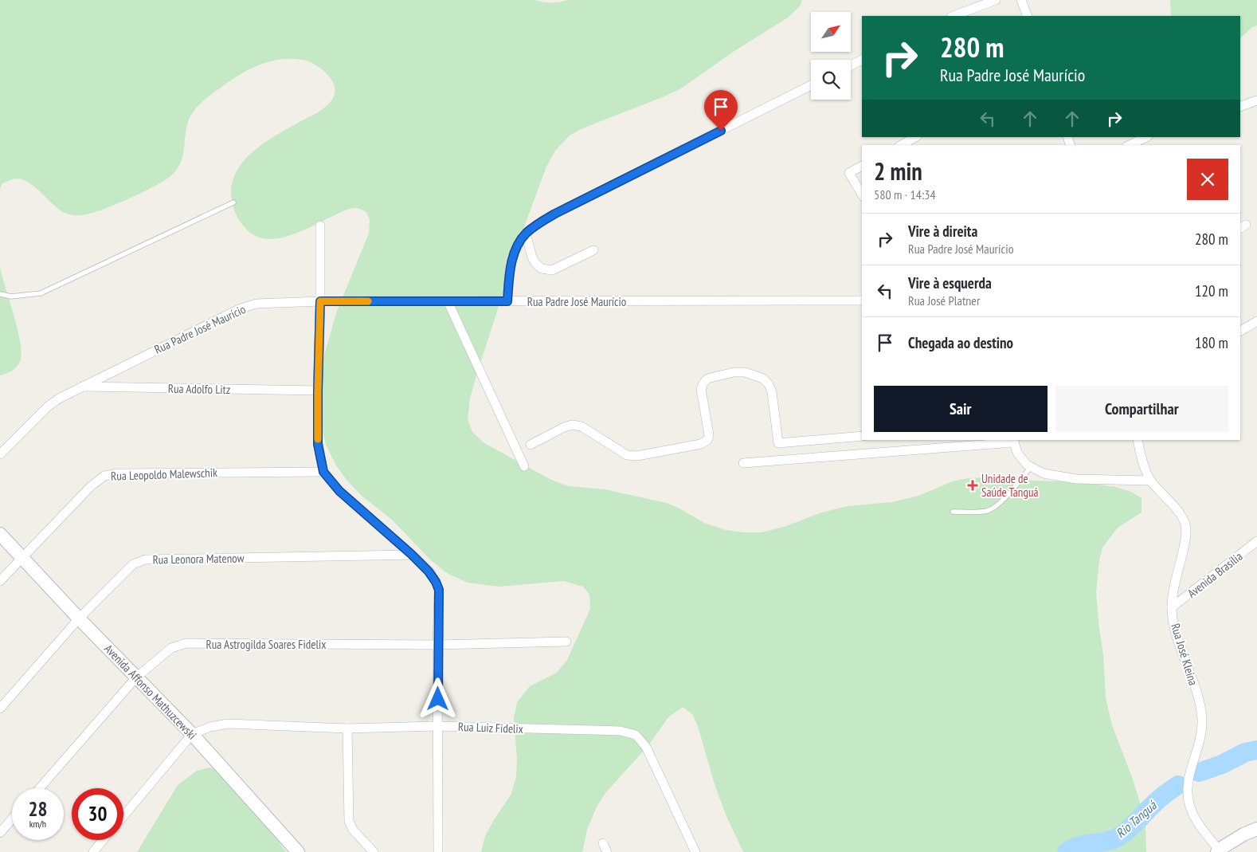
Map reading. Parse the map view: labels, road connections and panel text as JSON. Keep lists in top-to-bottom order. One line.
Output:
{"streets":{"street":["Rua Padre José Maurício","Rua Adolfo Litz","Rua Leopoldo Malewschik","Rua Leonora Matenow","Avenida Brasília","Rua Astrogilda Soares Fidelix","Rua José Kleina","Avenida Affonso Mathuzcewski","Rua Luiz Fidelix"]},"crossings":[["Rua Padre José Maurício","Rua Adolfo Litz"],["Rua Leopoldo Malewschik","Avenida Affonso Mathuzcewski"],["Rua Leonora Matenow","Avenida Affonso Mathuzcewski"],["Avenida Brasília","Rua José Kleina"],["Rua Astrogilda Soares Fidelix","Avenida Affonso Mathuzcewski"],["Avenida Affonso Mathuzcewski","Rua Luiz Fidelix"]],"water":["Rio Tanguá"],"places":{"health":["Unidade de Saúde Tanguá"]},"north":"top right","page":{"turn":["280 m","Rua Padre José Maurício"],"heading":["2 min","580 m · 14:34"],"list":[{"name":"Vire à direita","note":"Rua Padre José Maurício","value":"280 m"},{"name":"Vire à esquerda","note":"Rua José Platner","value":"120 m"},{"name":"Chegada ao destino","value":"180 m"}],"buttons":["Sair","Compartilhar"],"speed":"28 km/h","limit":"30"}}
